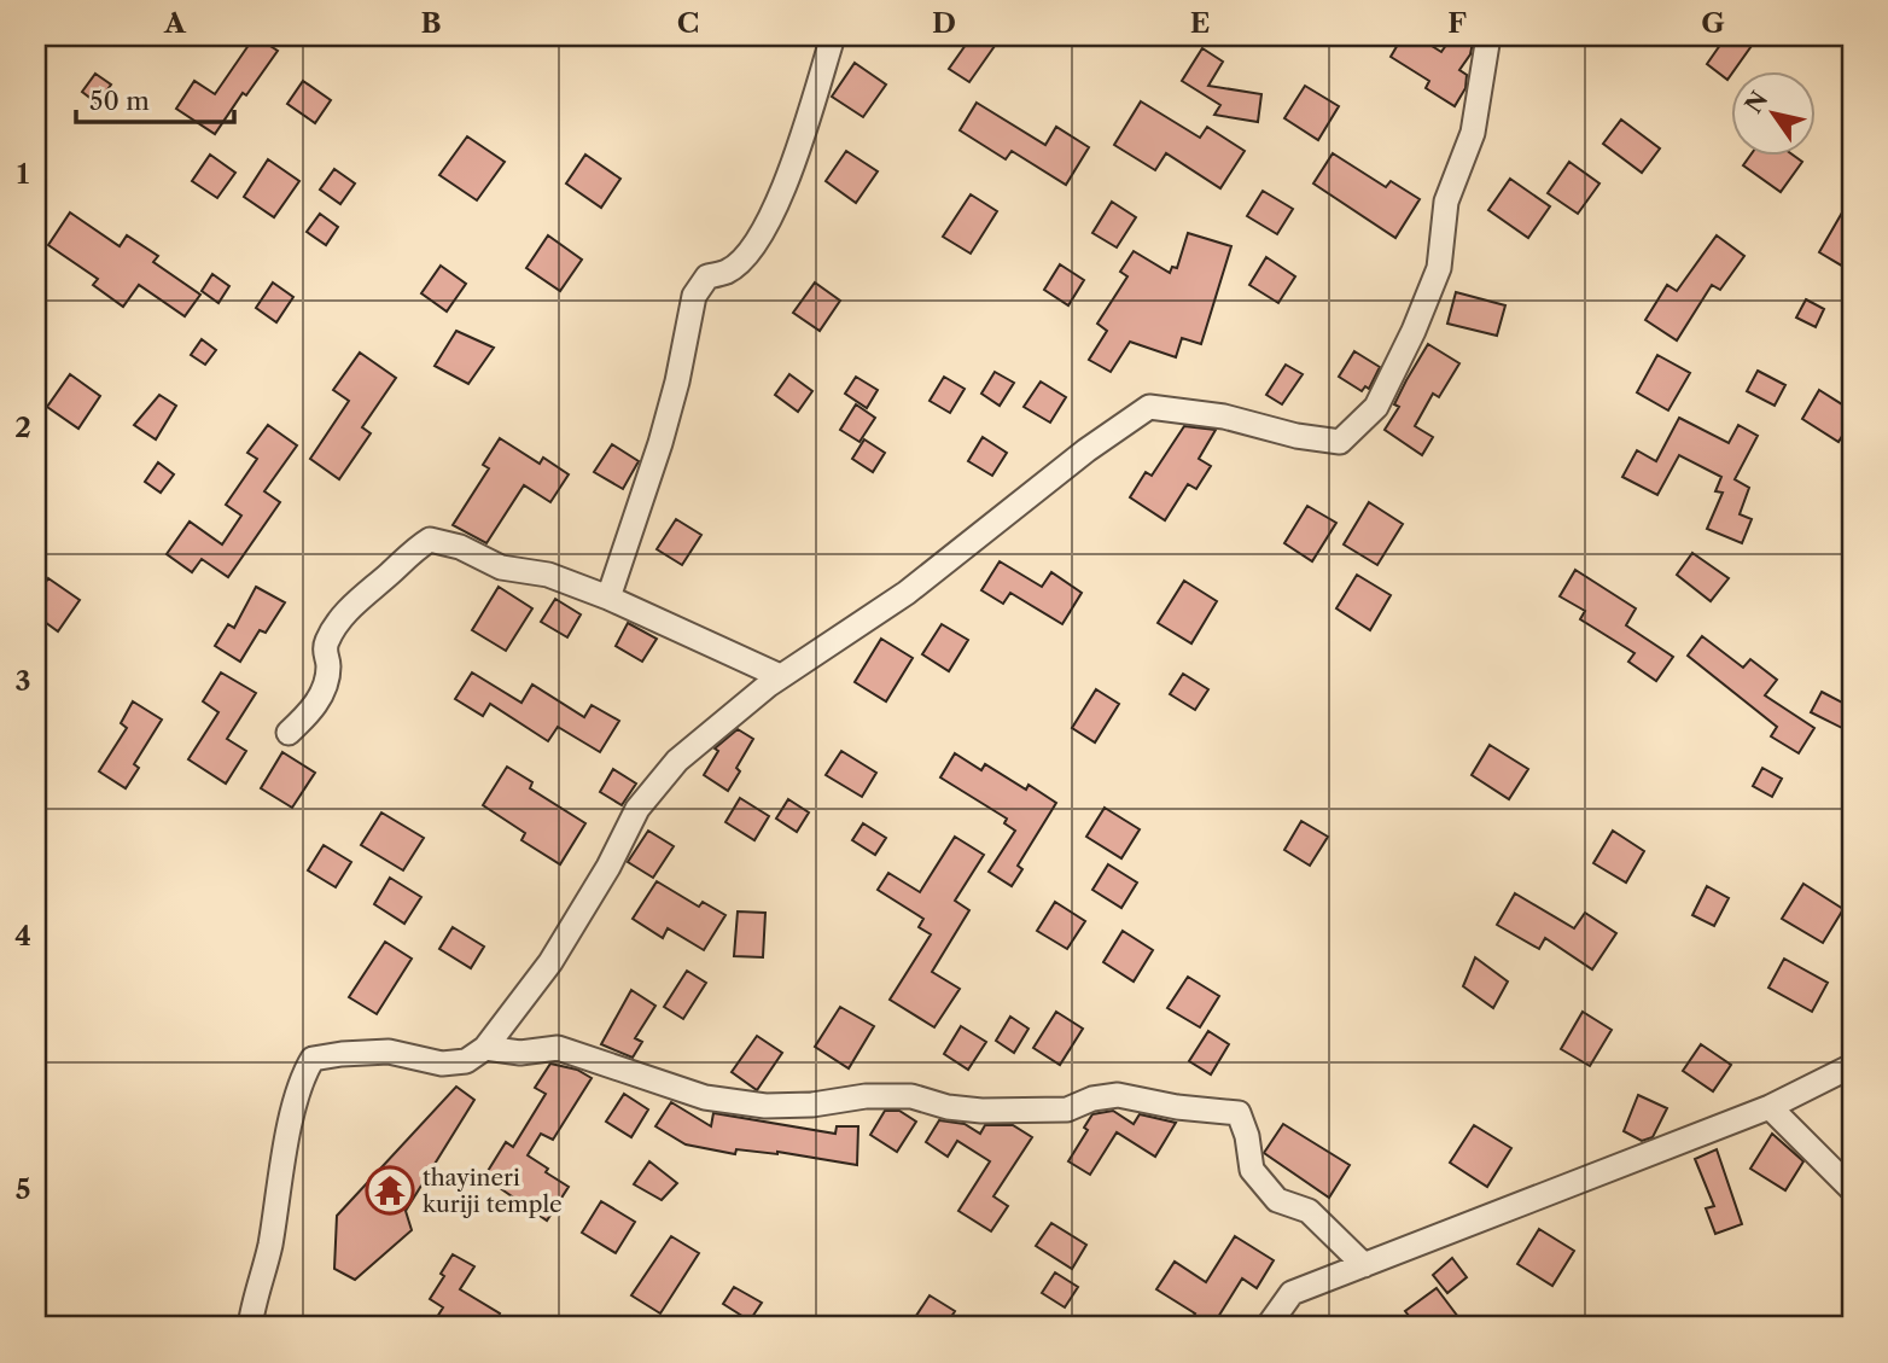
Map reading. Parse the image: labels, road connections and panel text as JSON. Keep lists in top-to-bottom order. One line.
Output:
{"places":{"temple":["thayineri kuriji temple"]},"scale_bar":"50 m","north":"top left","grid":{"columns":["A","B","C","D","E","F","G"],"rows":["1","2","3","4","5"]}}
